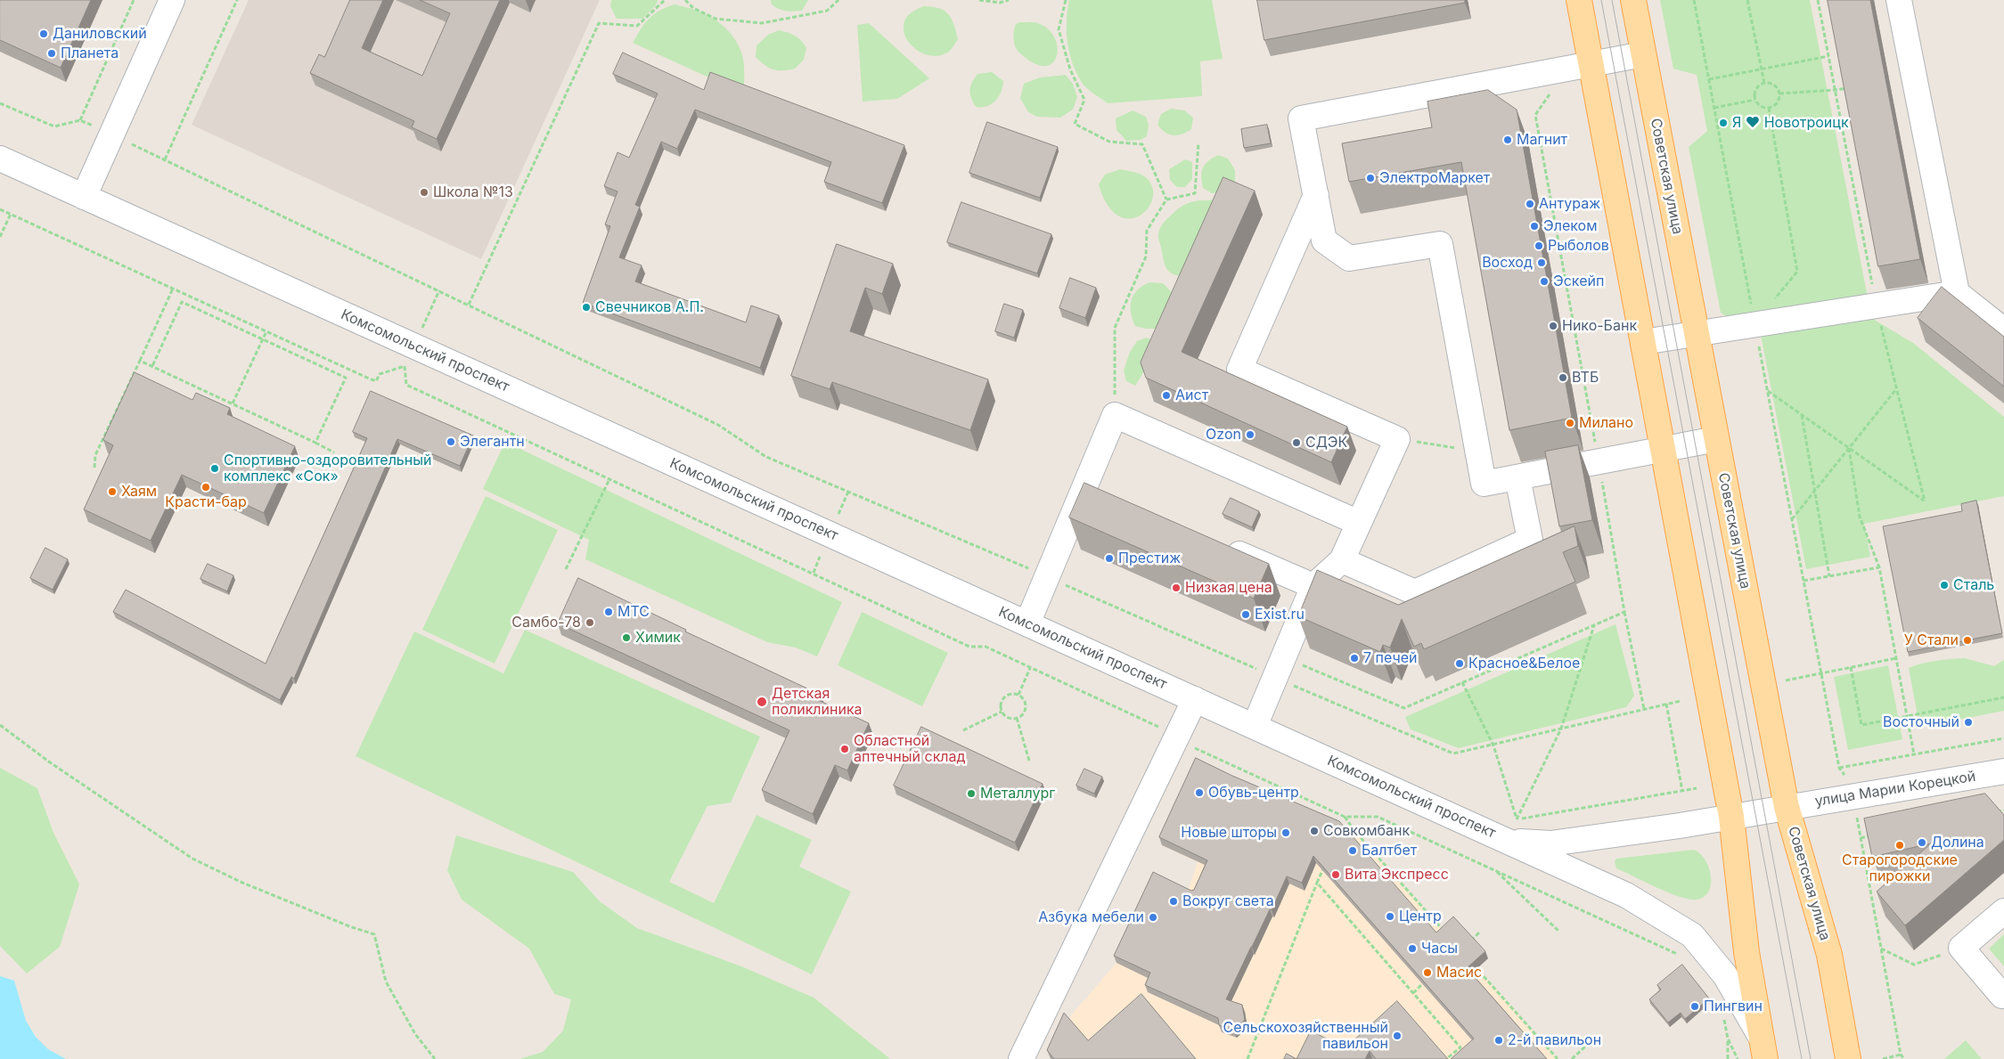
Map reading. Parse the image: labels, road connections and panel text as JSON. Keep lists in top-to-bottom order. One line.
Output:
{"streets":{"main road":["Советская улица"],"street":["Комсомольский проспект","улица Марии Корецкой"]},"crossings":[["Советская улица","улица Марии Корецкой"],["Комсомольский проспект","улица Марии Корецкой"]],"places":["Даниловский","Планета","Я ❤ Новотроицк","Магнит","ЭлектроМаркет","Школа №13","Антураж","Элеком","Рыболов","Восход","Эскейп","Свечников А.П.","Нико-Банк","ВТБ","Аист","Милано","Ozon","Элегантн","СДЭК","Спортивно-оздоровительный комплекс «Сок»","Красти-бар","Хаям","Престиж","Сталь","Низкая цена","МТС","Exist.ru","Самбо-78","Химик","У Стали","7 печей","Красное&Белое","Детская поликлиника","Восточный","Областной аптечный склад","Обувь-центр","Металлург","Совкомбанк","Новые шторы","Долина","Старогородские пирожки","Балтбет","Вита Экспресс","Вокруг света","Центр","Азбука мебели","Часы","Масис","Пингвин","Сельскохозяйственный павильон","2-й павильон"]}
